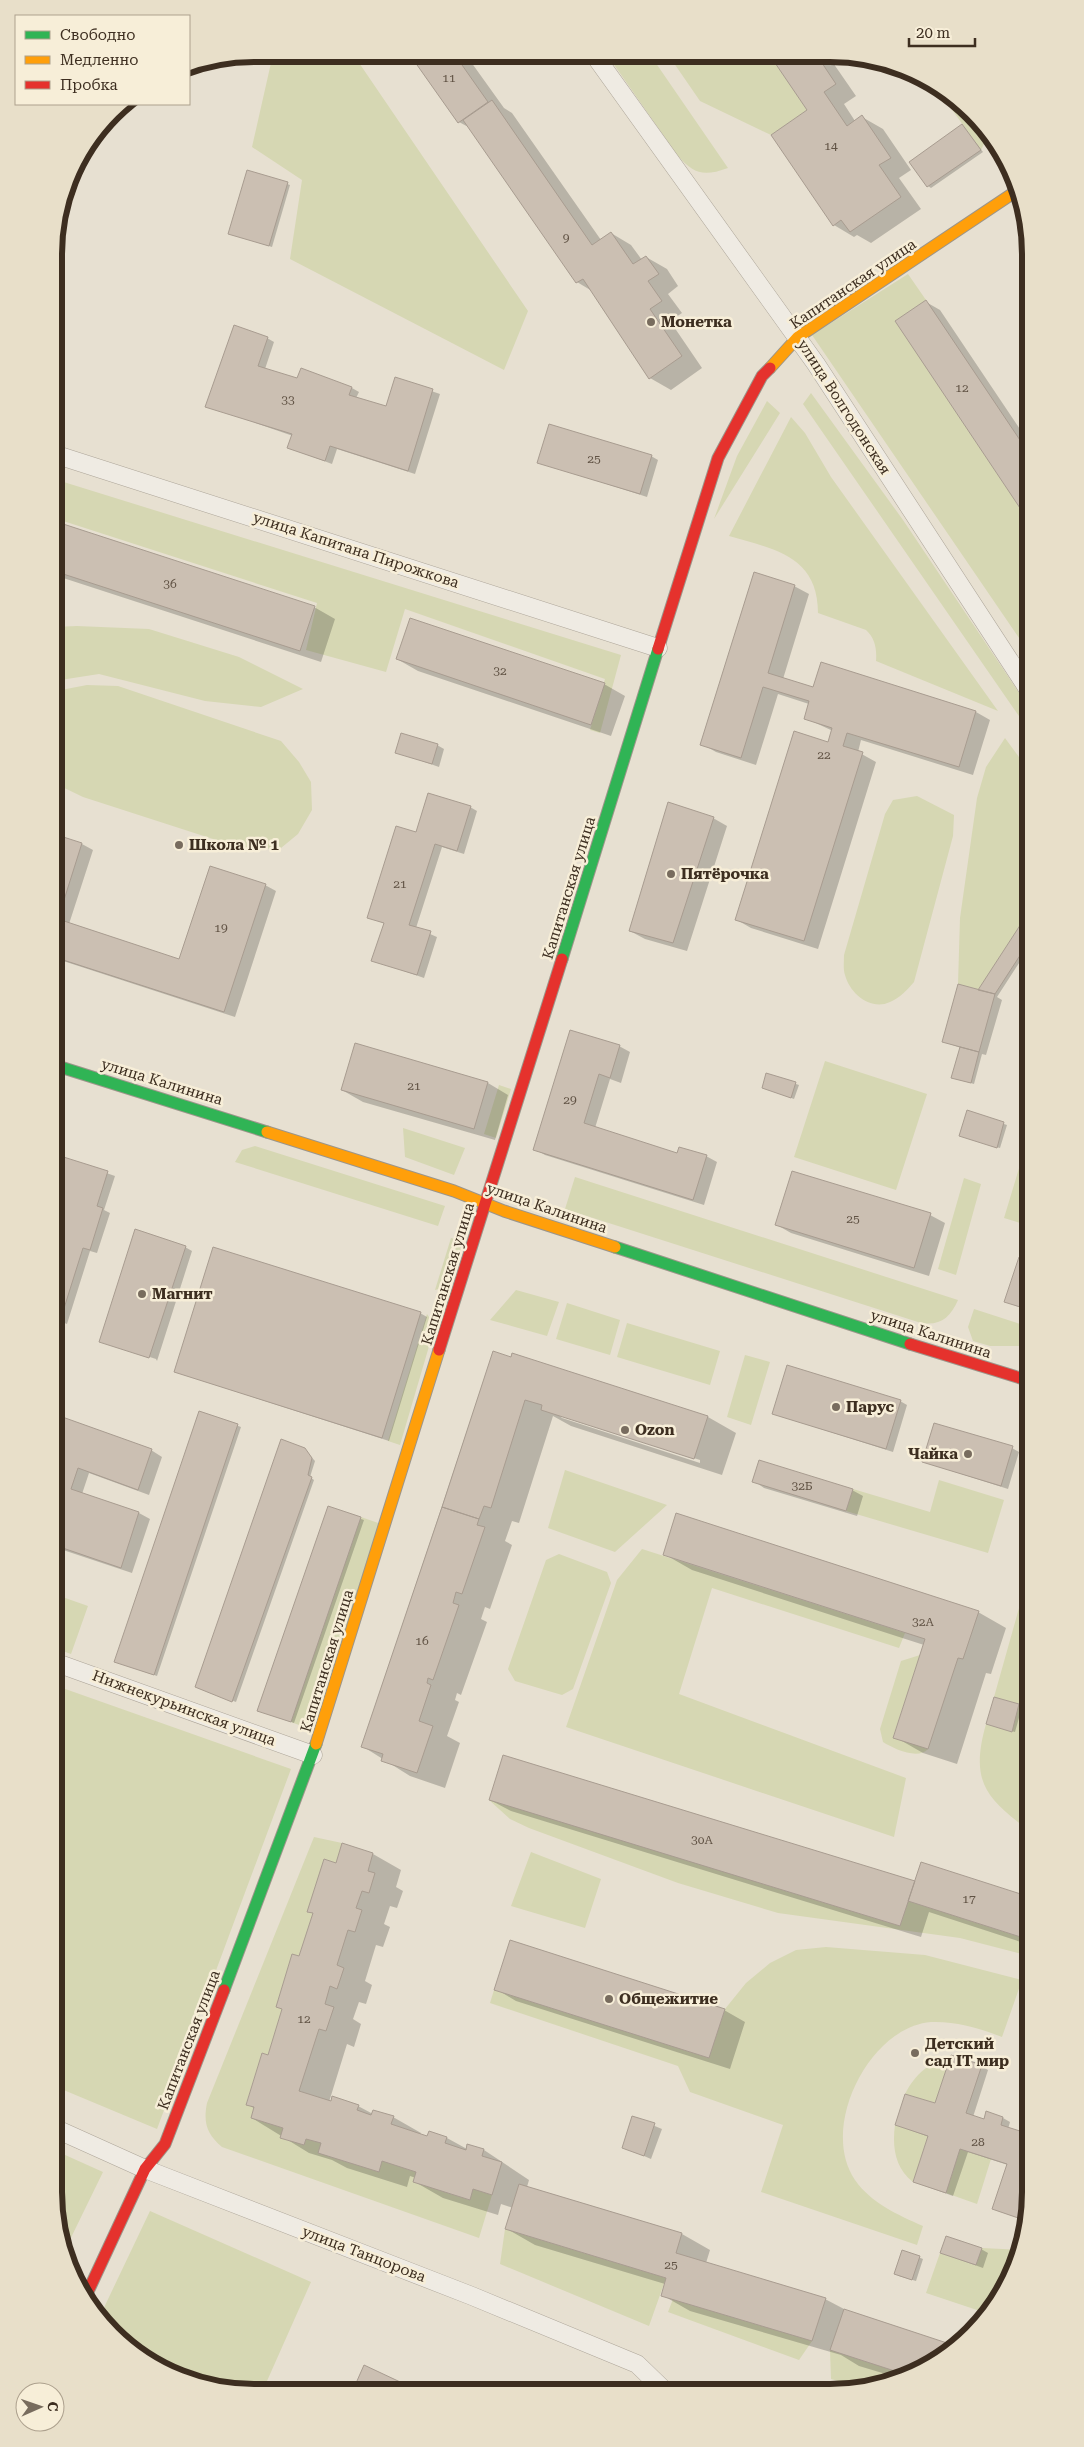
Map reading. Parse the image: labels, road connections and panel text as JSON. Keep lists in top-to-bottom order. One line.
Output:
{"streets":{"street":["Капитанская улица","улица Волгодонская","улица Капитана Пирожкова","улица Калинина","Нижнекурьинская улица","улица Танцорова"]},"crossings":[["Капитанская улица","улица Волгодонская"],["Капитанская улица","улица Капитана Пирожкова"],["Капитанская улица","улица Калинина"],["Капитанская улица","Нижнекурьинская улица"],["Капитанская улица","улица Танцорова"]],"places":["Монетка","Школа № 1","Пятёрочка","Магнит","Парус","Ozon","Чайка","Общежитие","Детский сад IT мир"],"house_numbers":["11","14","9","12","33","25","36","32","22","21","19","21","29","25","32Б","32А","16","30А","17","12","28","25"],"legend":["Свободно","Медленно","Пробка"],"scale_bar":"20 m","north":"right"}
